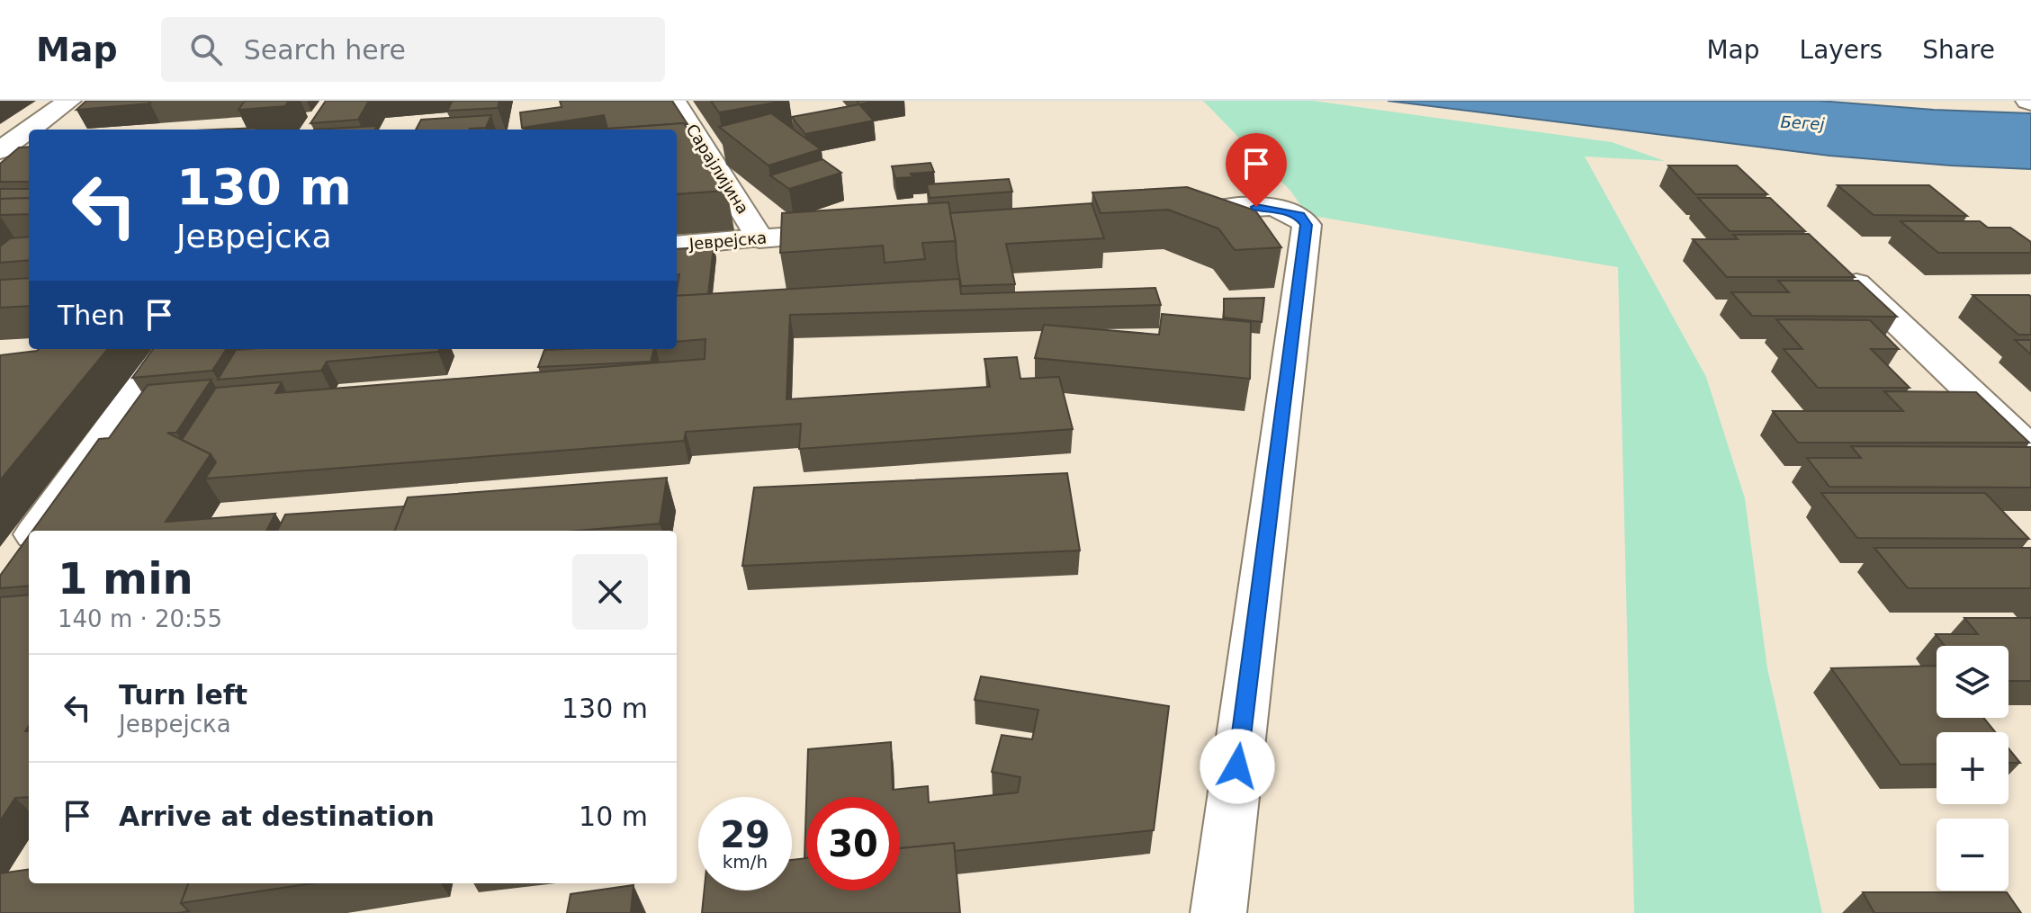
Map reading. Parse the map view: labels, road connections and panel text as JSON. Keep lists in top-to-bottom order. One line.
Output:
{"streets":{"street":["Сарајлијина","Јеврејска"]},"crossings":[["Сарајлијина","Јеврејска"]],"water":["Бегеј"],"page":{"header":"Map","search":"Search here","nav":["Map","Layers","Share"],"turn":["130 m","Јеврејска"],"then":"Then","heading":["1 min","140 m · 20:55"],"map_buttons":["+","−"],"list":[{"name":"Turn left","note":"Јеврејска","value":"130 m"},{"name":"Arrive at destination","value":"10 m"}],"speed":"29 km/h","limit":"30"}}
